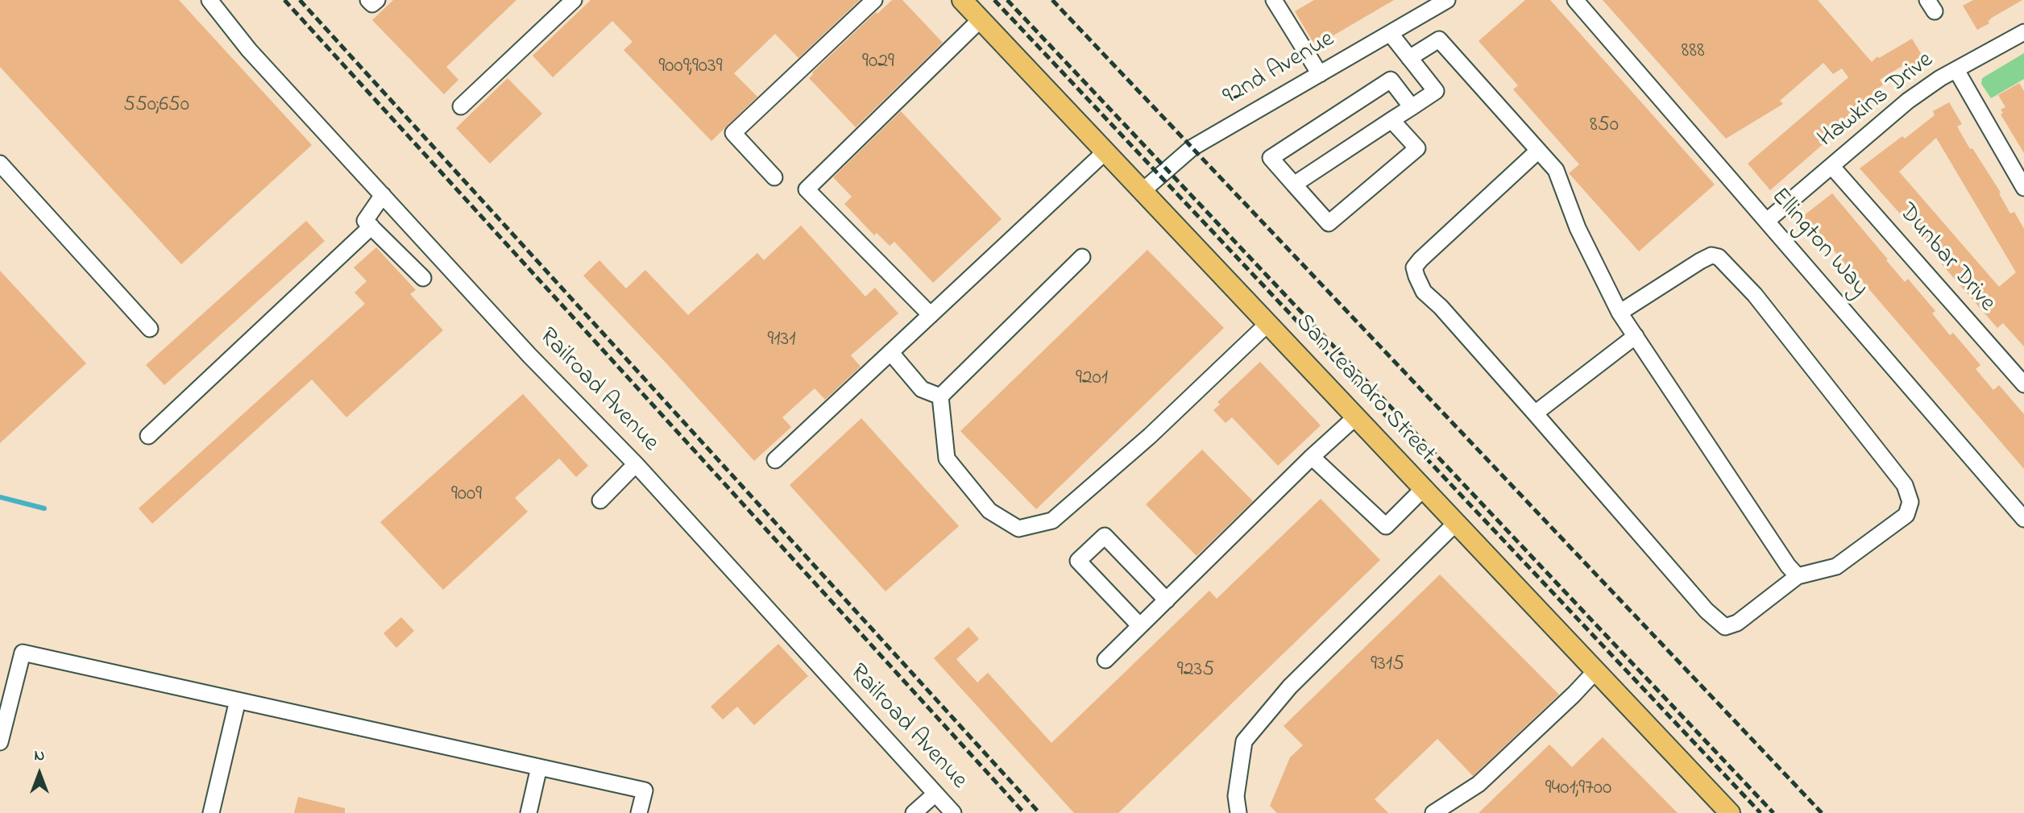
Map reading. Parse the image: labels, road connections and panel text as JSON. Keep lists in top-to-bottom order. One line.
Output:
{"streets":{"main road":["San Leandro Street"],"street":["92nd Avenue","Hawkins Drive","Ellington Way","Dunbar Drive","Railroad Avenue"]},"crossings":[["92nd Avenue","San Leandro Street"],["Hawkins Drive","Ellington Way"],["Hawkins Drive","Dunbar Drive"]],"house_numbers":["888","9029","9009;9039","550;650","850","9131","9201","9009","9315","9235","9401;9700"],"north":"top"}
